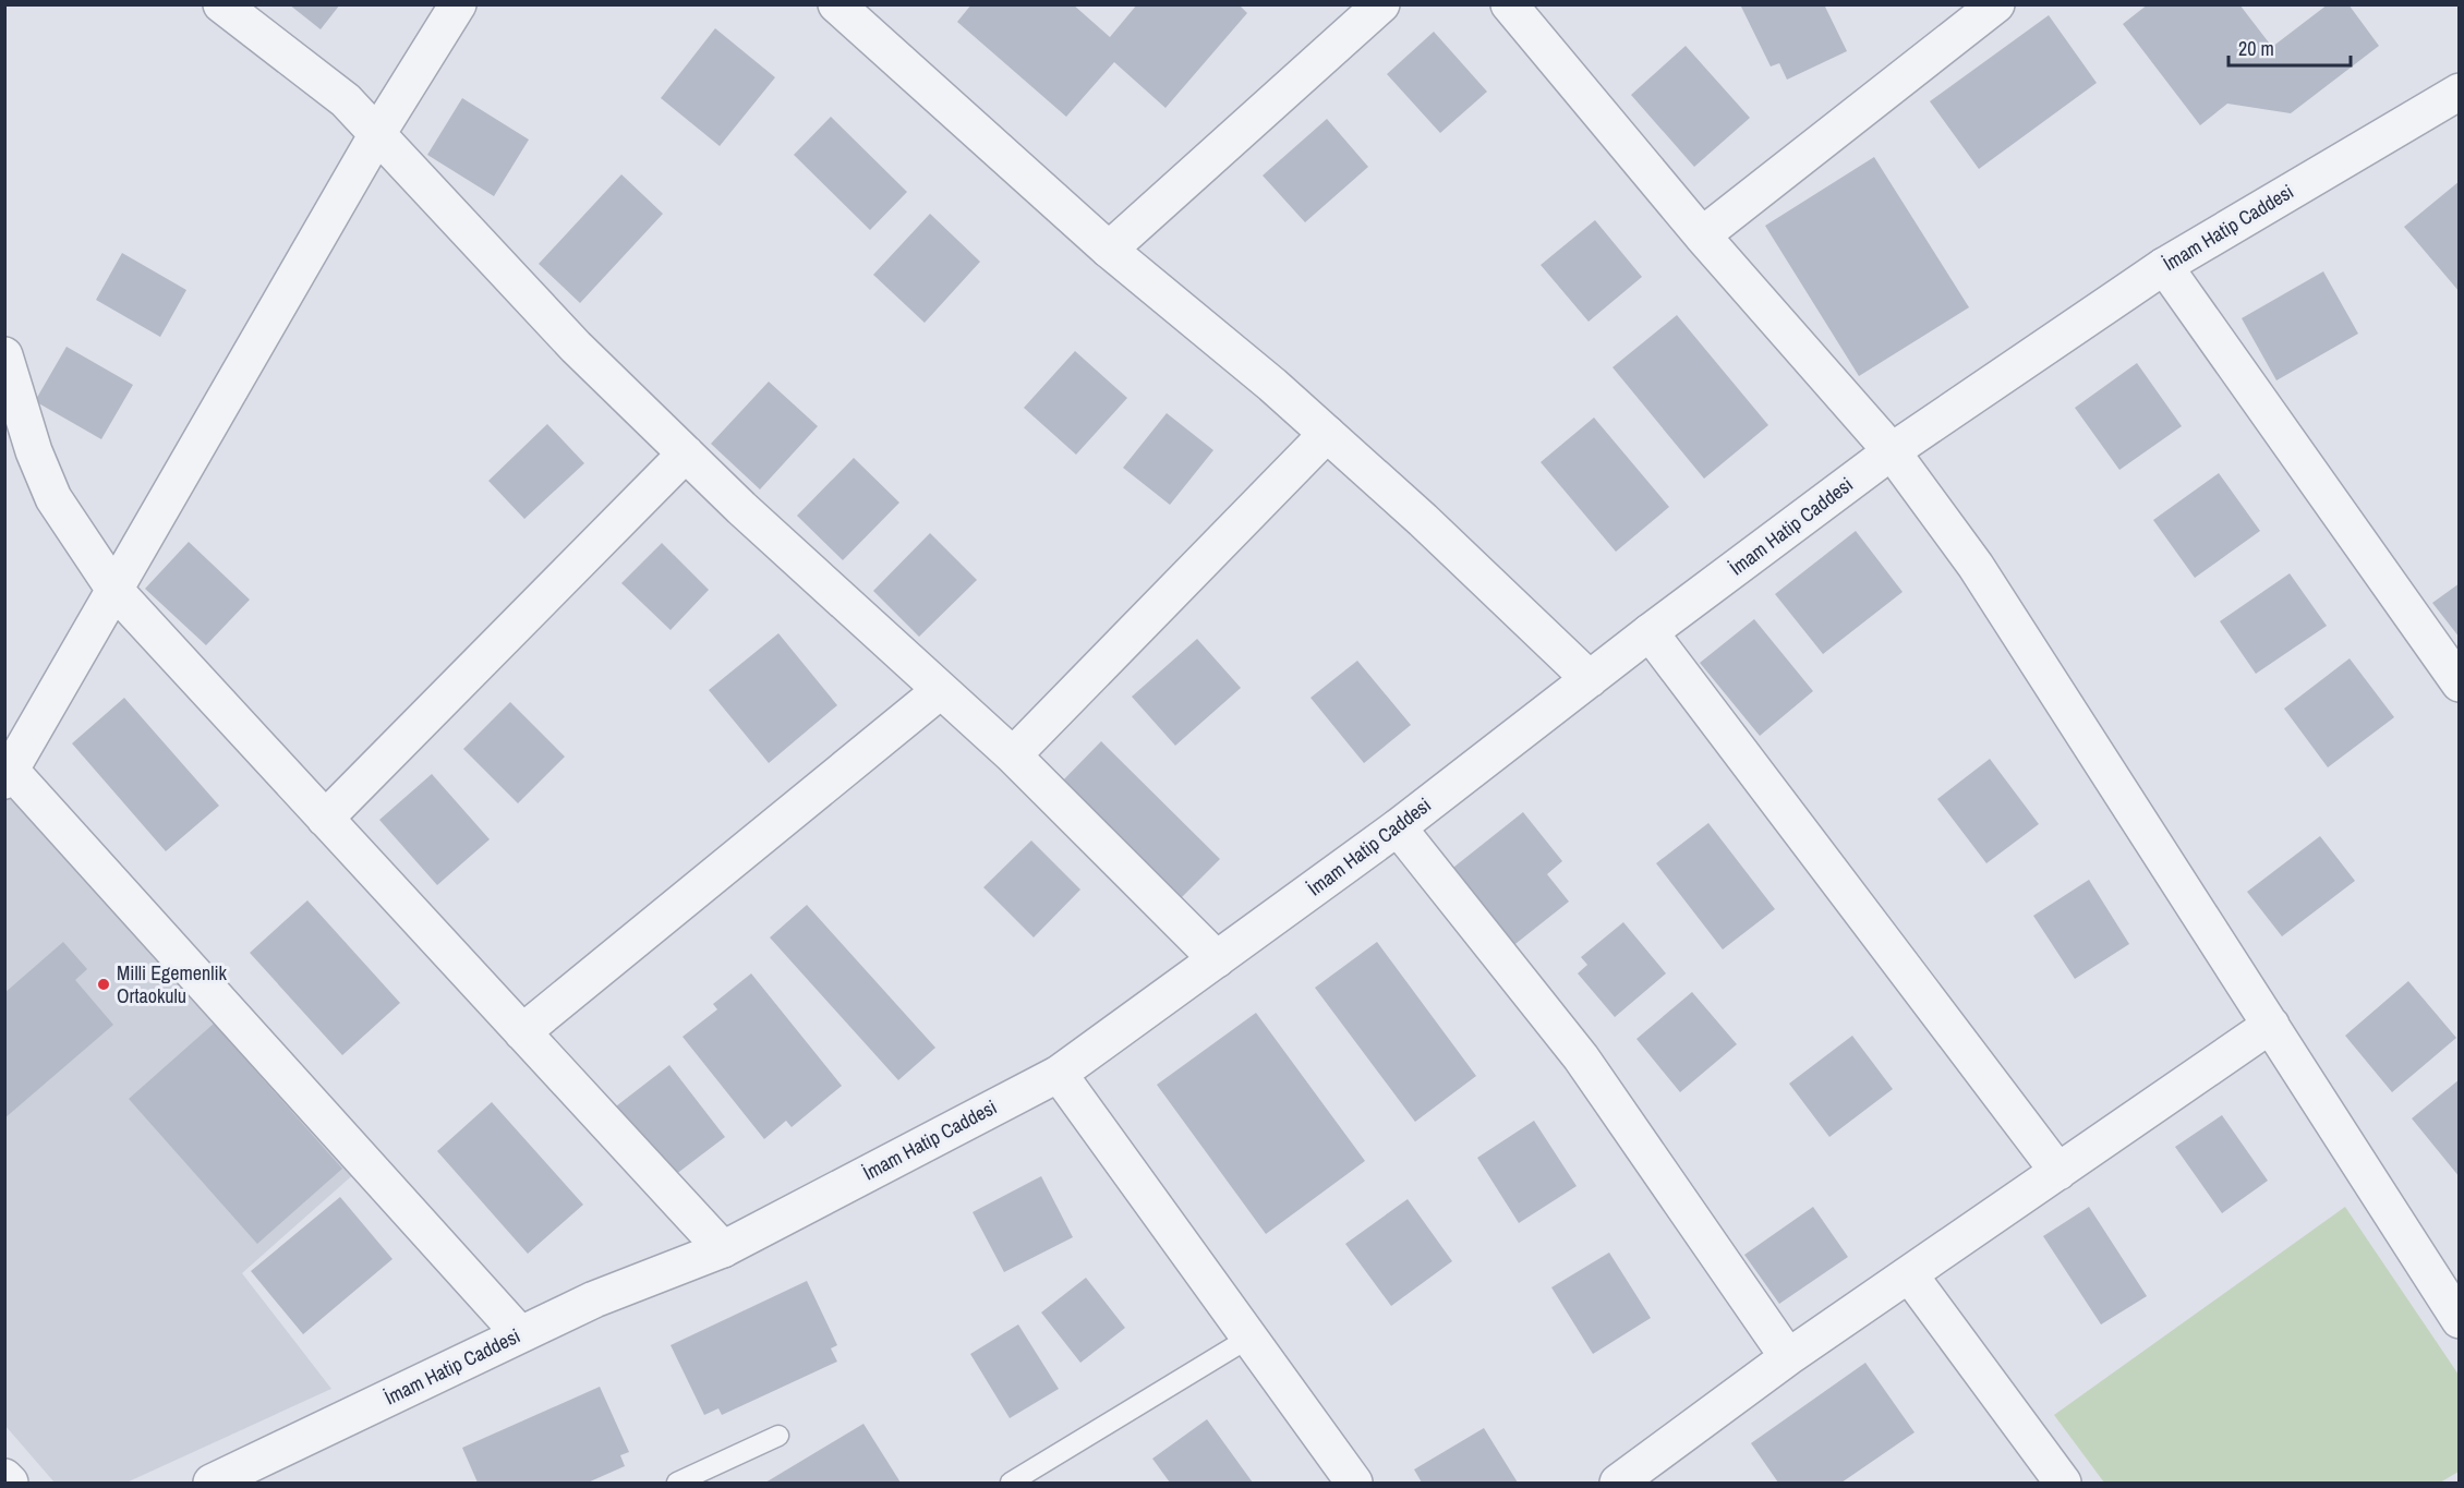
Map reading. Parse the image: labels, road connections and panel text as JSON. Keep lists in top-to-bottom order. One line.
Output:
{"streets":{"street":["İmam Hatip Caddesi"]},"places":["Milli Egemenlik Ortaokulu"],"scale_bar":"20 m"}
